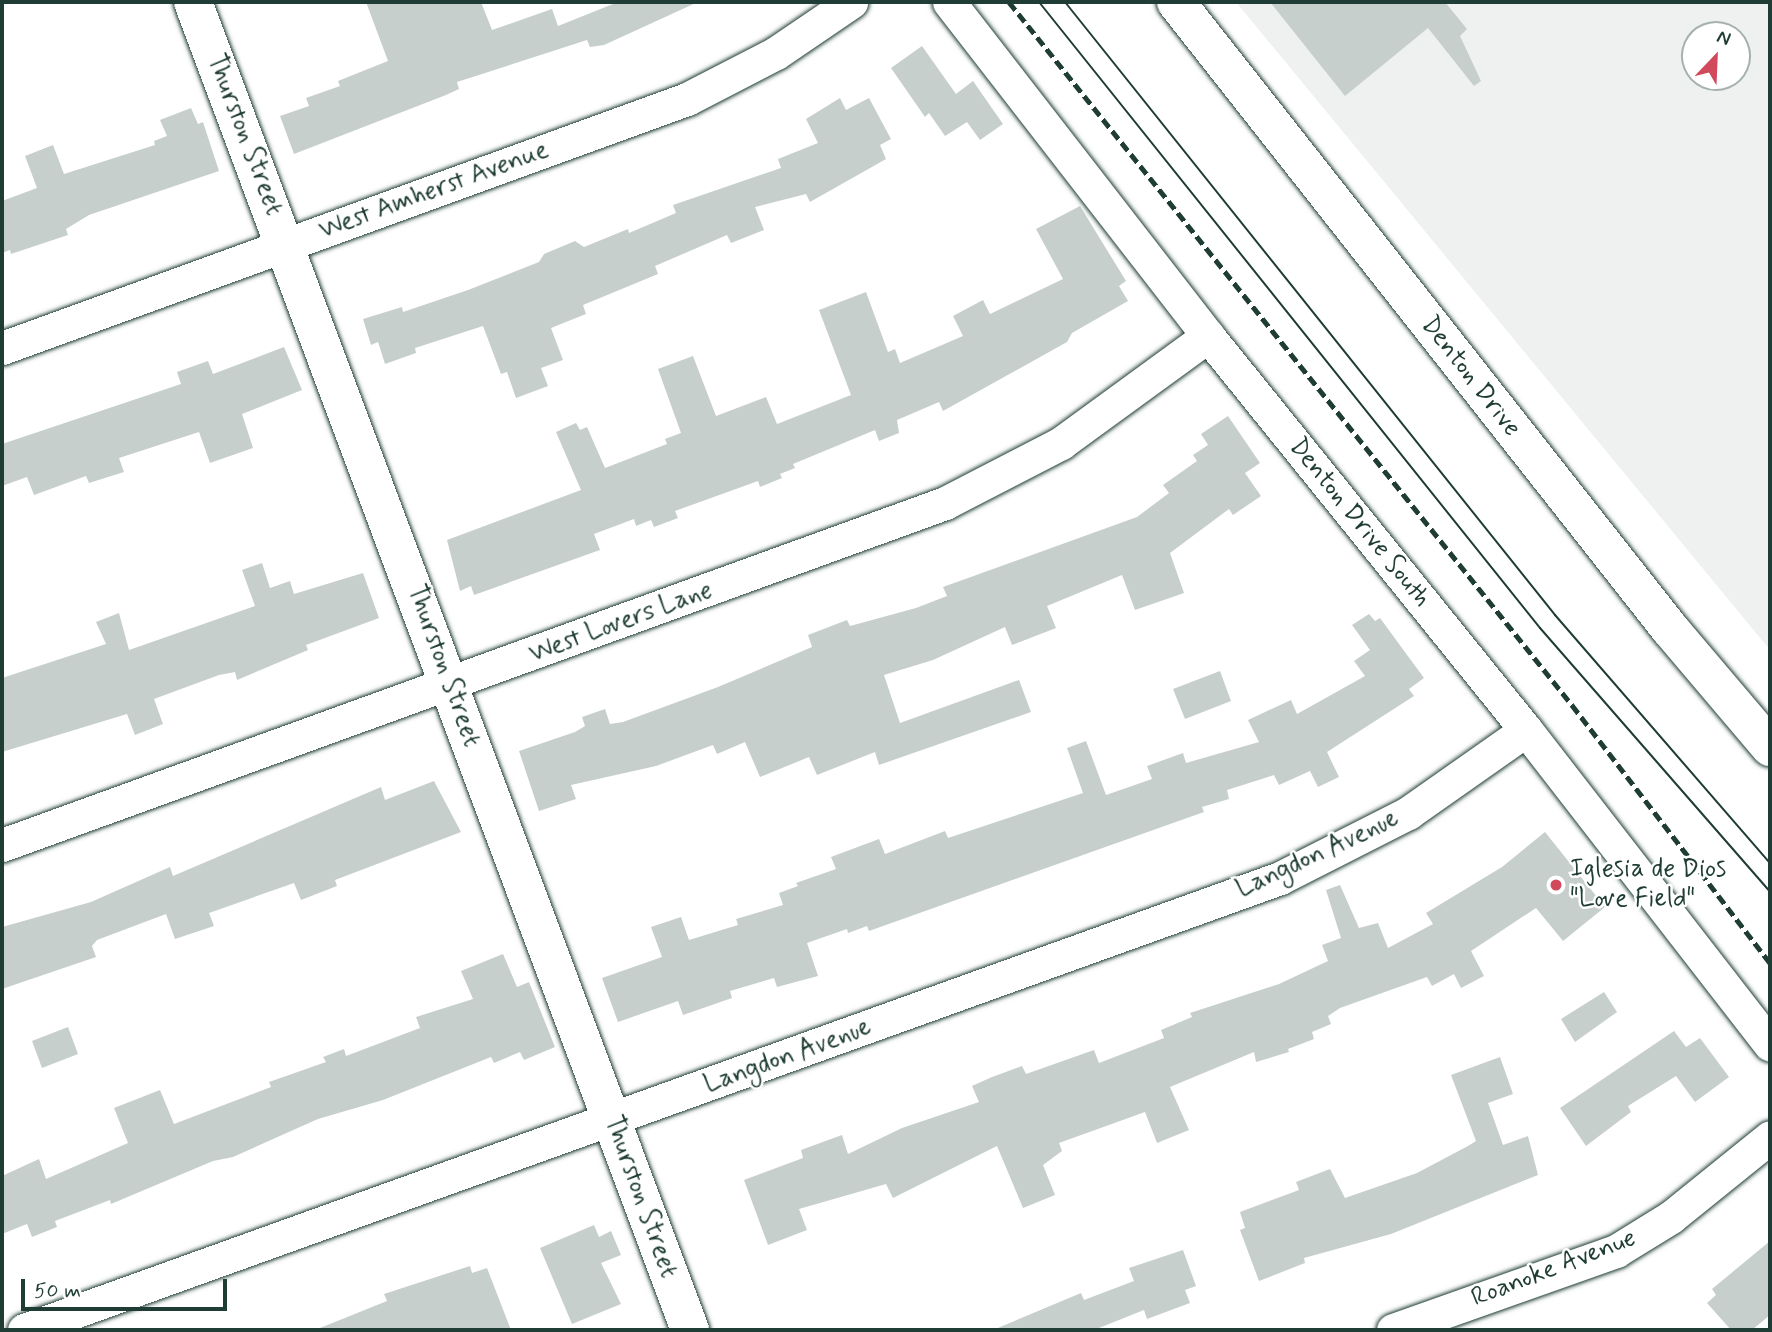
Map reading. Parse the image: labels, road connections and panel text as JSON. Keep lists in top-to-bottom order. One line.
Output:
{"streets":{"street":["Thurston Street","West Amherst Avenue","Denton Drive","Denton Drive South","West Lovers Lane","Langdon Avenue","Roanoke Avenue"]},"crossings":[["Thurston Street","West Amherst Avenue"],["Thurston Street","West Lovers Lane"],["Thurston Street","Langdon Avenue"],["Denton Drive South","West Lovers Lane"],["Denton Drive South","Langdon Avenue"]],"places":["Iglesia de Dios \"Love Field\""],"scale_bar":"50 m","north":"top right"}
